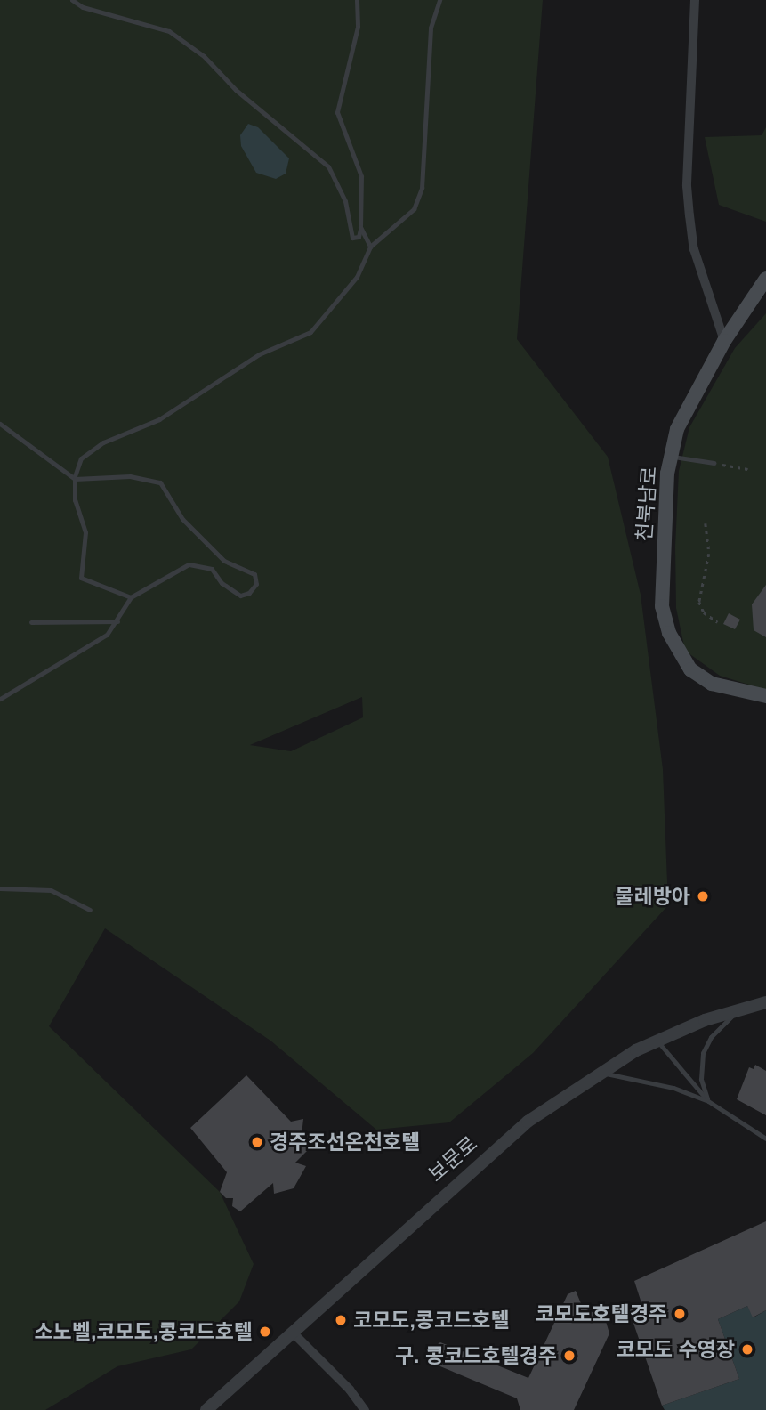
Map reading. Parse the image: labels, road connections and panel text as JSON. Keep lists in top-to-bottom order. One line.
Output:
{"streets":{"main road":["천북남로"],"street":["보문로"]},"places":["물레방아","경주조선온천호텔","코모도호텔경주","코모도,콩코드호텔","소노벨,코모도,콩코드호텔","코모도 수영장","구. 콩코드호텔경주"]}
